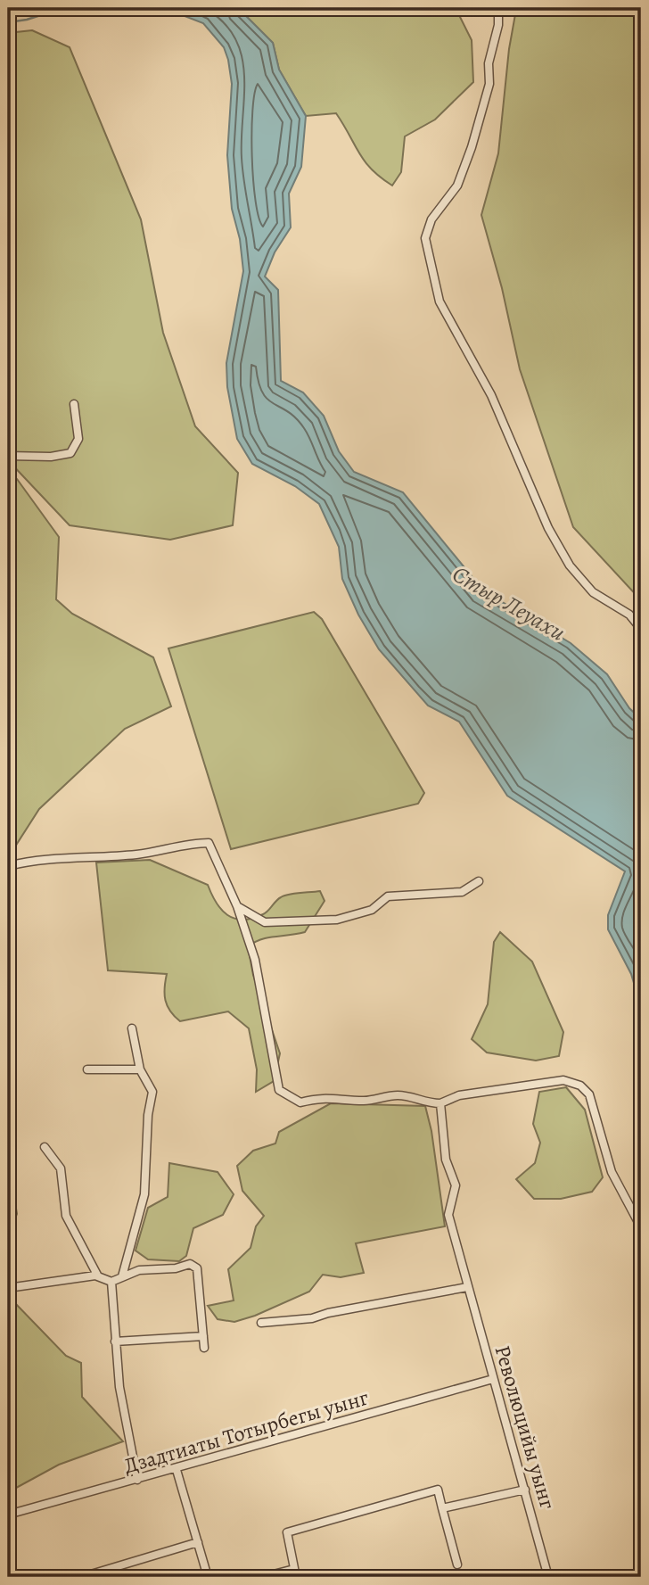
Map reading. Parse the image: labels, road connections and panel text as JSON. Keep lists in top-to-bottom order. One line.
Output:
{"streets":{"street":["Революцийы уынг","Дзадтиаты Тотырбегы уынг"]},"crossings":[["Революцийы уынг","Дзадтиаты Тотырбегы уынг"]],"water":["Стыр Леуахи"]}
